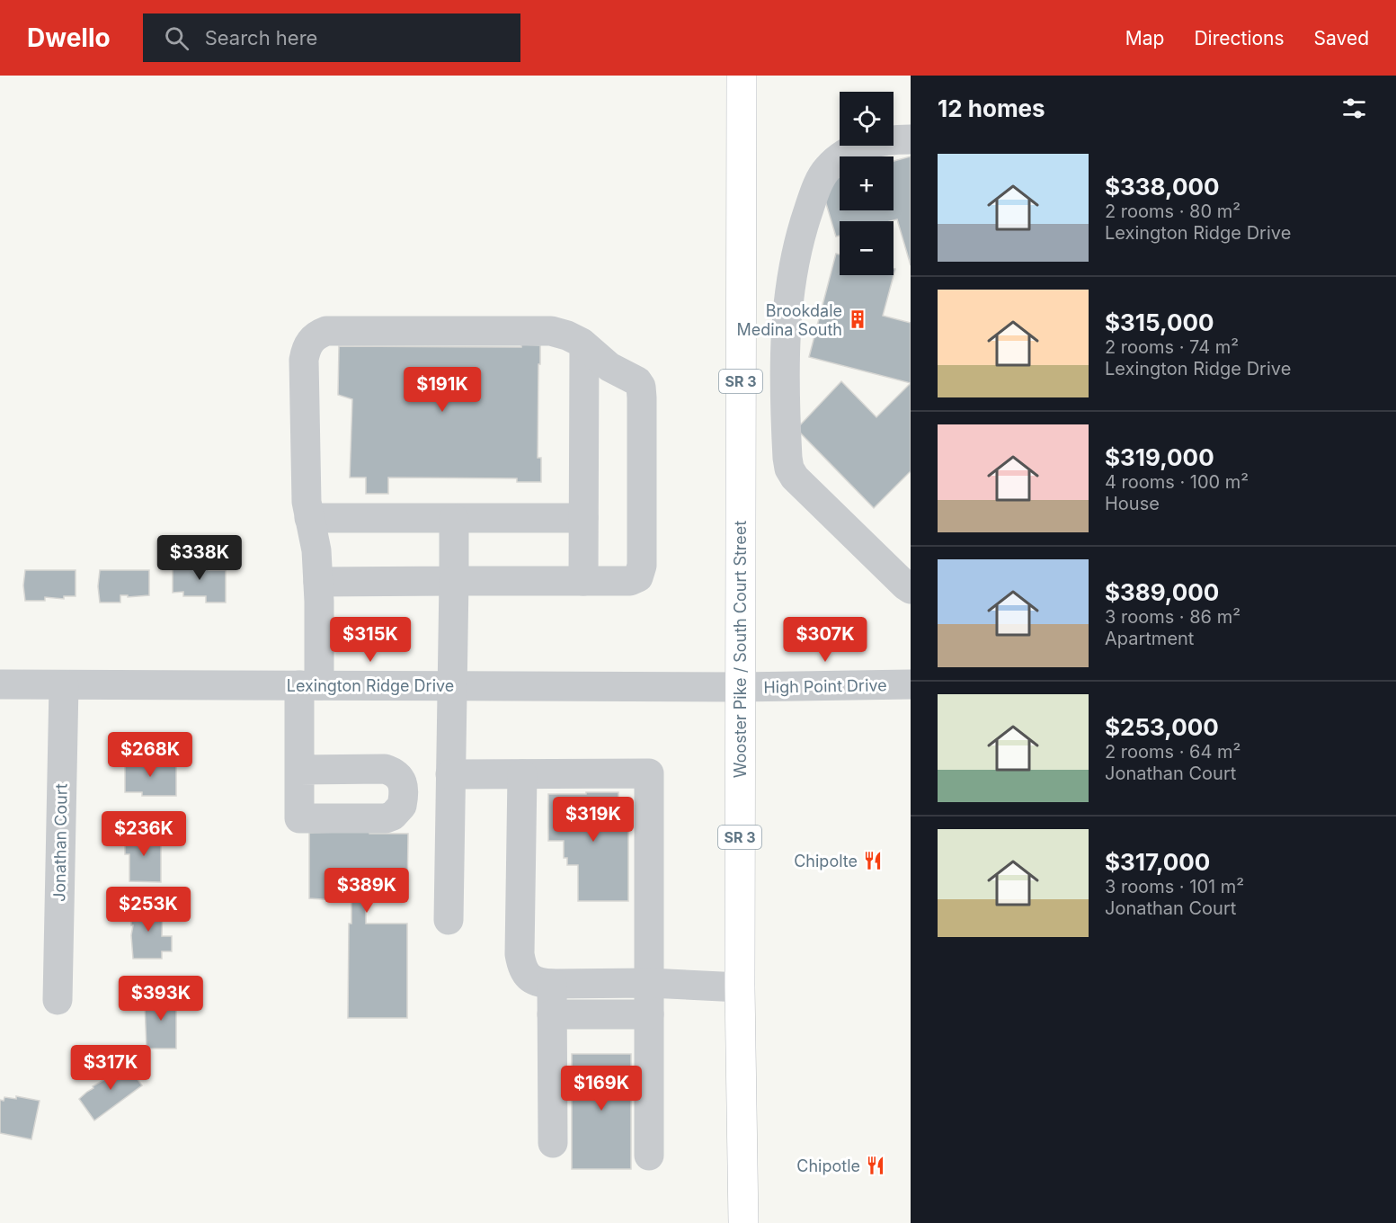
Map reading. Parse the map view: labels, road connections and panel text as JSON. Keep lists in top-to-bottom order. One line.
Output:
{"streets":{"main road":["SR 3","Wooster Pike / South Court Street"],"street":["Lexington Ridge Drive","High Point Drive","Jonathan Court"]},"crossings":[["Wooster Pike / South Court Street","Lexington Ridge Drive"],["Wooster Pike / South Court Street","High Point Drive"],["Lexington Ridge Drive","High Point Drive"],["Lexington Ridge Drive","Jonathan Court"]],"places":{"building":["Brookdale Medina South"],"restaurant":["Chipolte","Chipotle"]},"page":{"header":"Dwello","search":"Search here","nav":["Map","Directions","Saved"],"heading":"12 homes","map_buttons":["+","−"],"list":[{"name":"$338,000","note":"2 rooms · 80 m² · Lexington Ridge Drive"},{"name":"$315,000","note":"2 rooms · 74 m² · Lexington Ridge Drive"},{"name":"$319,000","note":"4 rooms · 100 m² · House"},{"name":"$389,000","note":"3 rooms · 86 m² · Apartment"},{"name":"$253,000","note":"2 rooms · 64 m² · Jonathan Court"},{"name":"$317,000","note":"3 rooms · 101 m² · Jonathan Court"}],"price":["$191K","$338K","$315K","$307K","$268K","$319K","$236K","$389K","$253K","$393K","$317K","$169K"]}}
